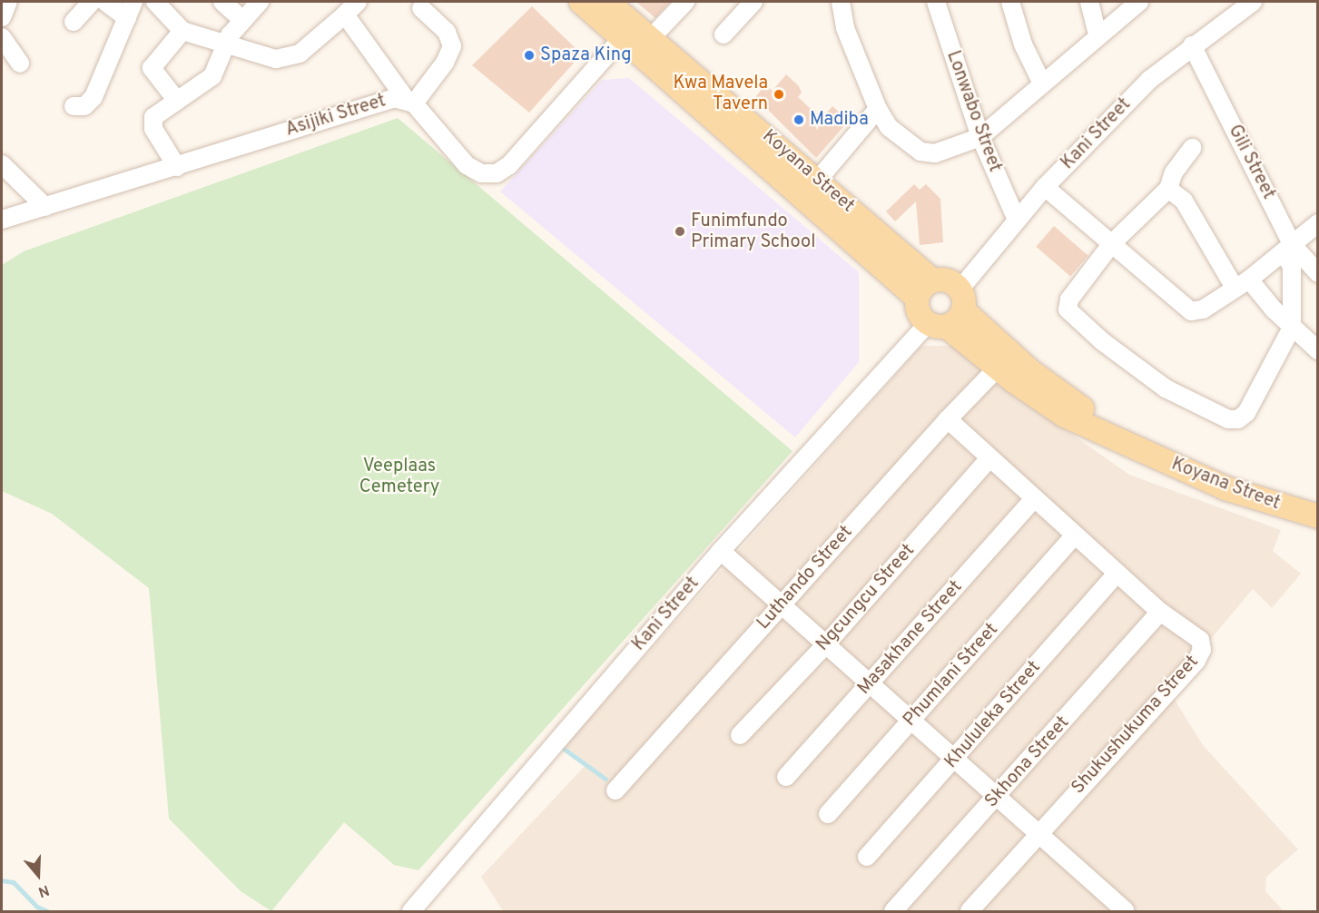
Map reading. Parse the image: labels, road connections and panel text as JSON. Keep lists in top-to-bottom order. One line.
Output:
{"streets":{"main road":["Koyana Street"],"street":["Lonwabo Street","Asijiki Street","Kani Street","Gili Street","Luthando Street","Ngcungcu Street","Masakhane Street","Phumlani Street","Khululeka Street","Shukushukuma Street","Skhona Street"]},"crossings":[["Lonwabo Street","Kani Street"],["Asijiki Street","Koyana Street"],["Kani Street","Gili Street"],["Kani Street","Koyana Street"],["Koyana Street","Luthando Street"],["Luthando Street","Shukushukuma Street"],["Ngcungcu Street","Shukushukuma Street"],["Masakhane Street","Shukushukuma Street"],["Phumlani Street","Shukushukuma Street"],["Khululeka Street","Shukushukuma Street"],["Shukushukuma Street","Skhona Street"]],"parks":["Veeplaas Cemetery"],"places":["Spaza King","Kwa Mavela Tavern","Madiba","Funimfundo Primary School"],"north":"bottom"}
